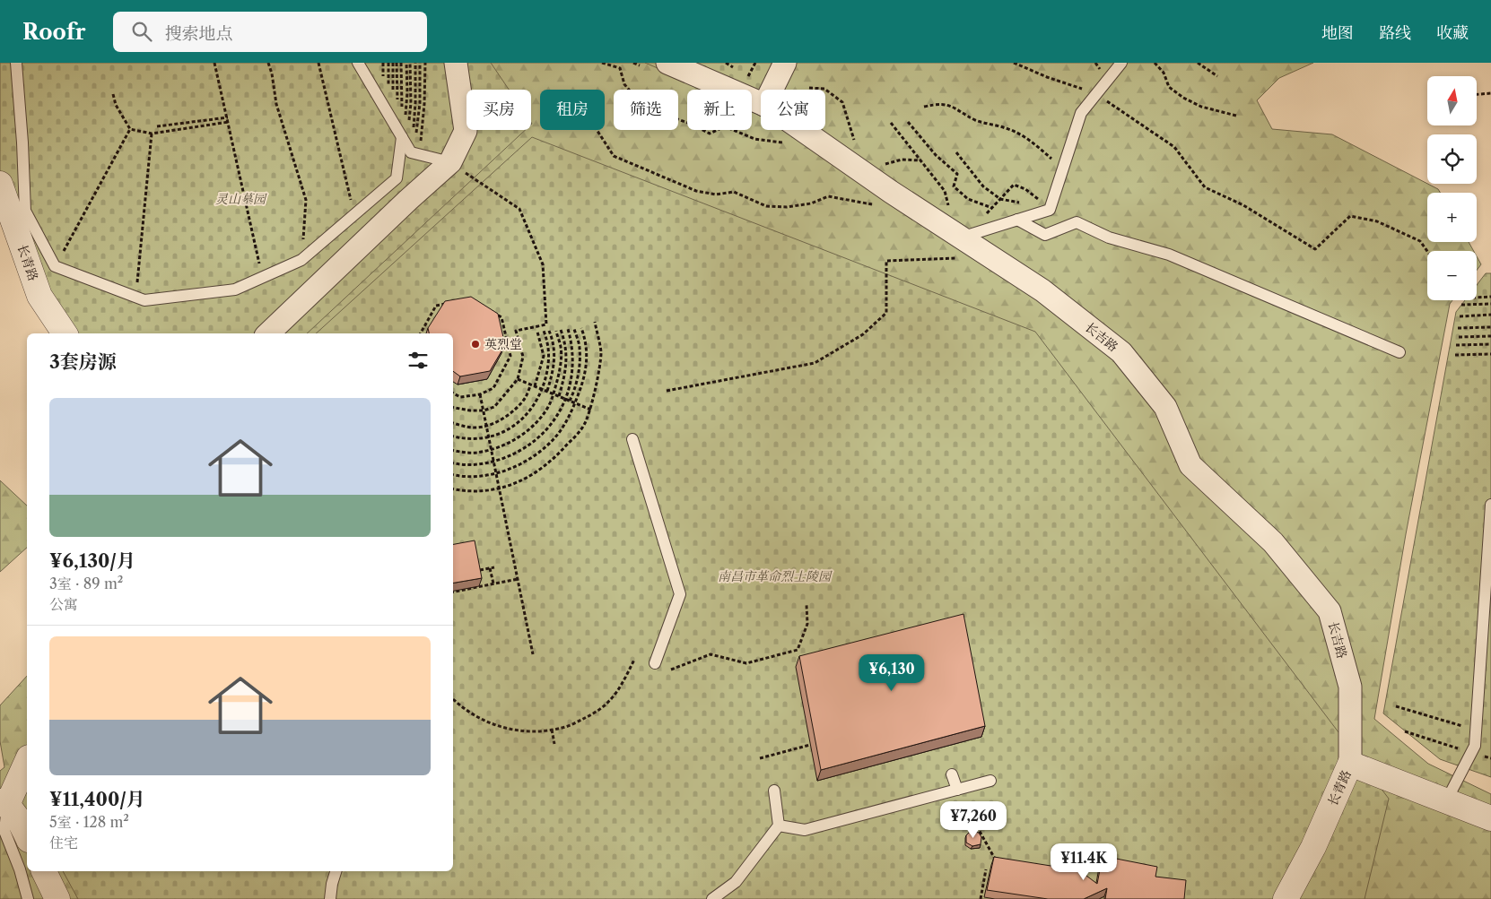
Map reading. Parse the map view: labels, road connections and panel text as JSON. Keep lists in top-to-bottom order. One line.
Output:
{"streets":{"street":["长青路","长吉路"]},"crossings":[["长青路","长吉路"]],"parks":["灵山墓园","南昌市革命烈士陵园"],"places":["英烈堂"],"north":"top","page":{"header":"Roofr","search":"搜索地点","nav":["地图","路线","收藏"],"map_buttons":["+","−"],"chip":["买房","租房","筛选","新上","公寓"],"heading":"3套房源","list":[{"name":"¥6,130/月","note":"3室 · 89 m² · 公寓"},{"name":"¥11,400/月","note":"5室 · 128 m² · 住宅"}],"price":["¥6,130","¥7,260","¥11.4K"]}}
